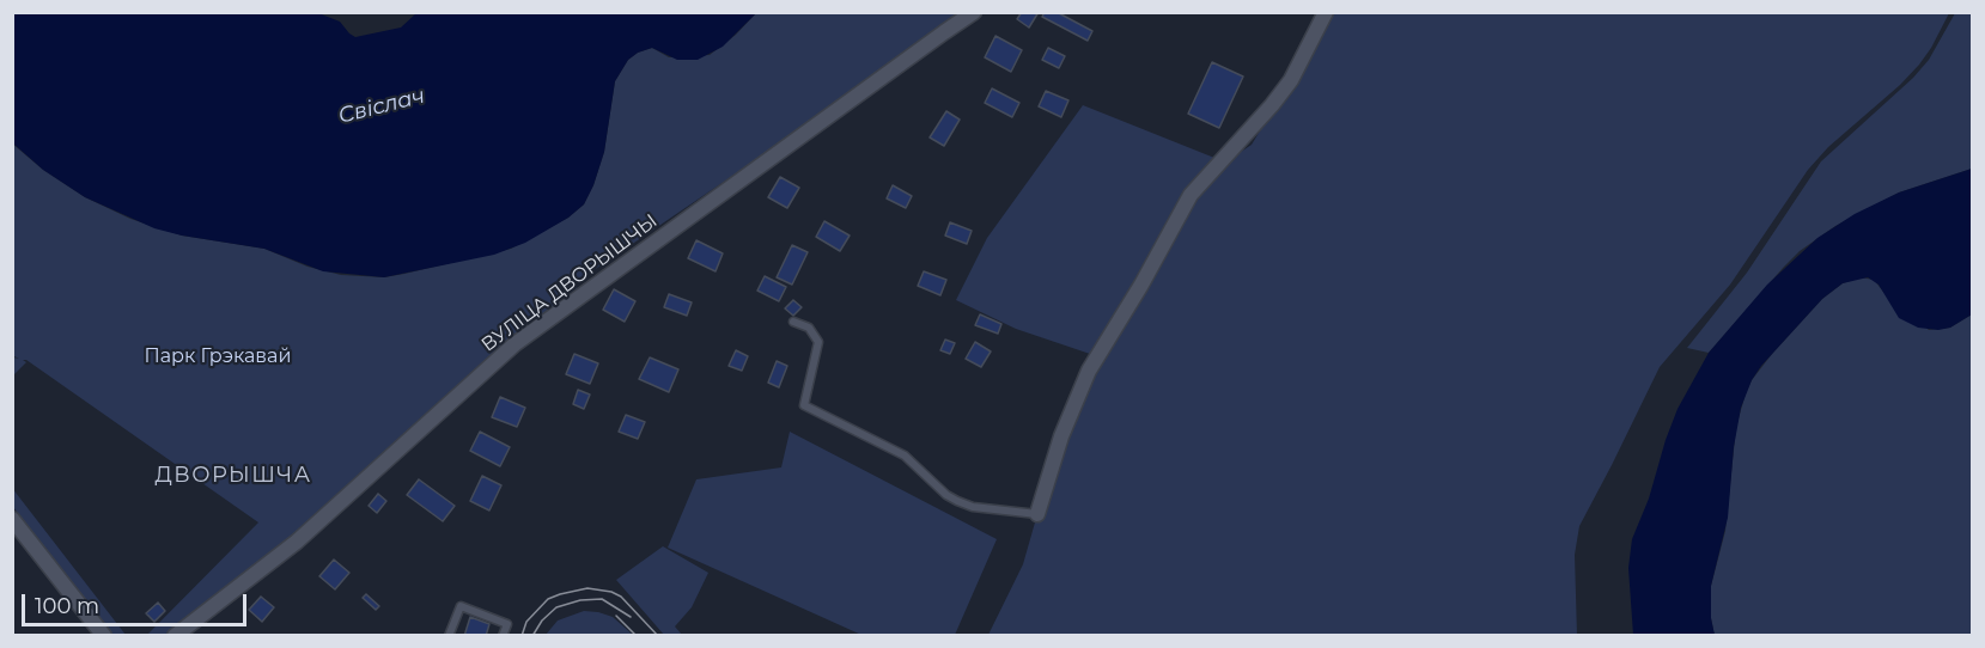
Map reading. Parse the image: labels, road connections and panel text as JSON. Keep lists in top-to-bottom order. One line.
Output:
{"streets":{"street":["ВУЛІЦА ДВОРЫШЧЫ"]},"districts":["ДВОРЫШЧА"],"water":["Свіслач"],"parks":["Парк Грэкавай"],"scale_bar":"100 m"}
